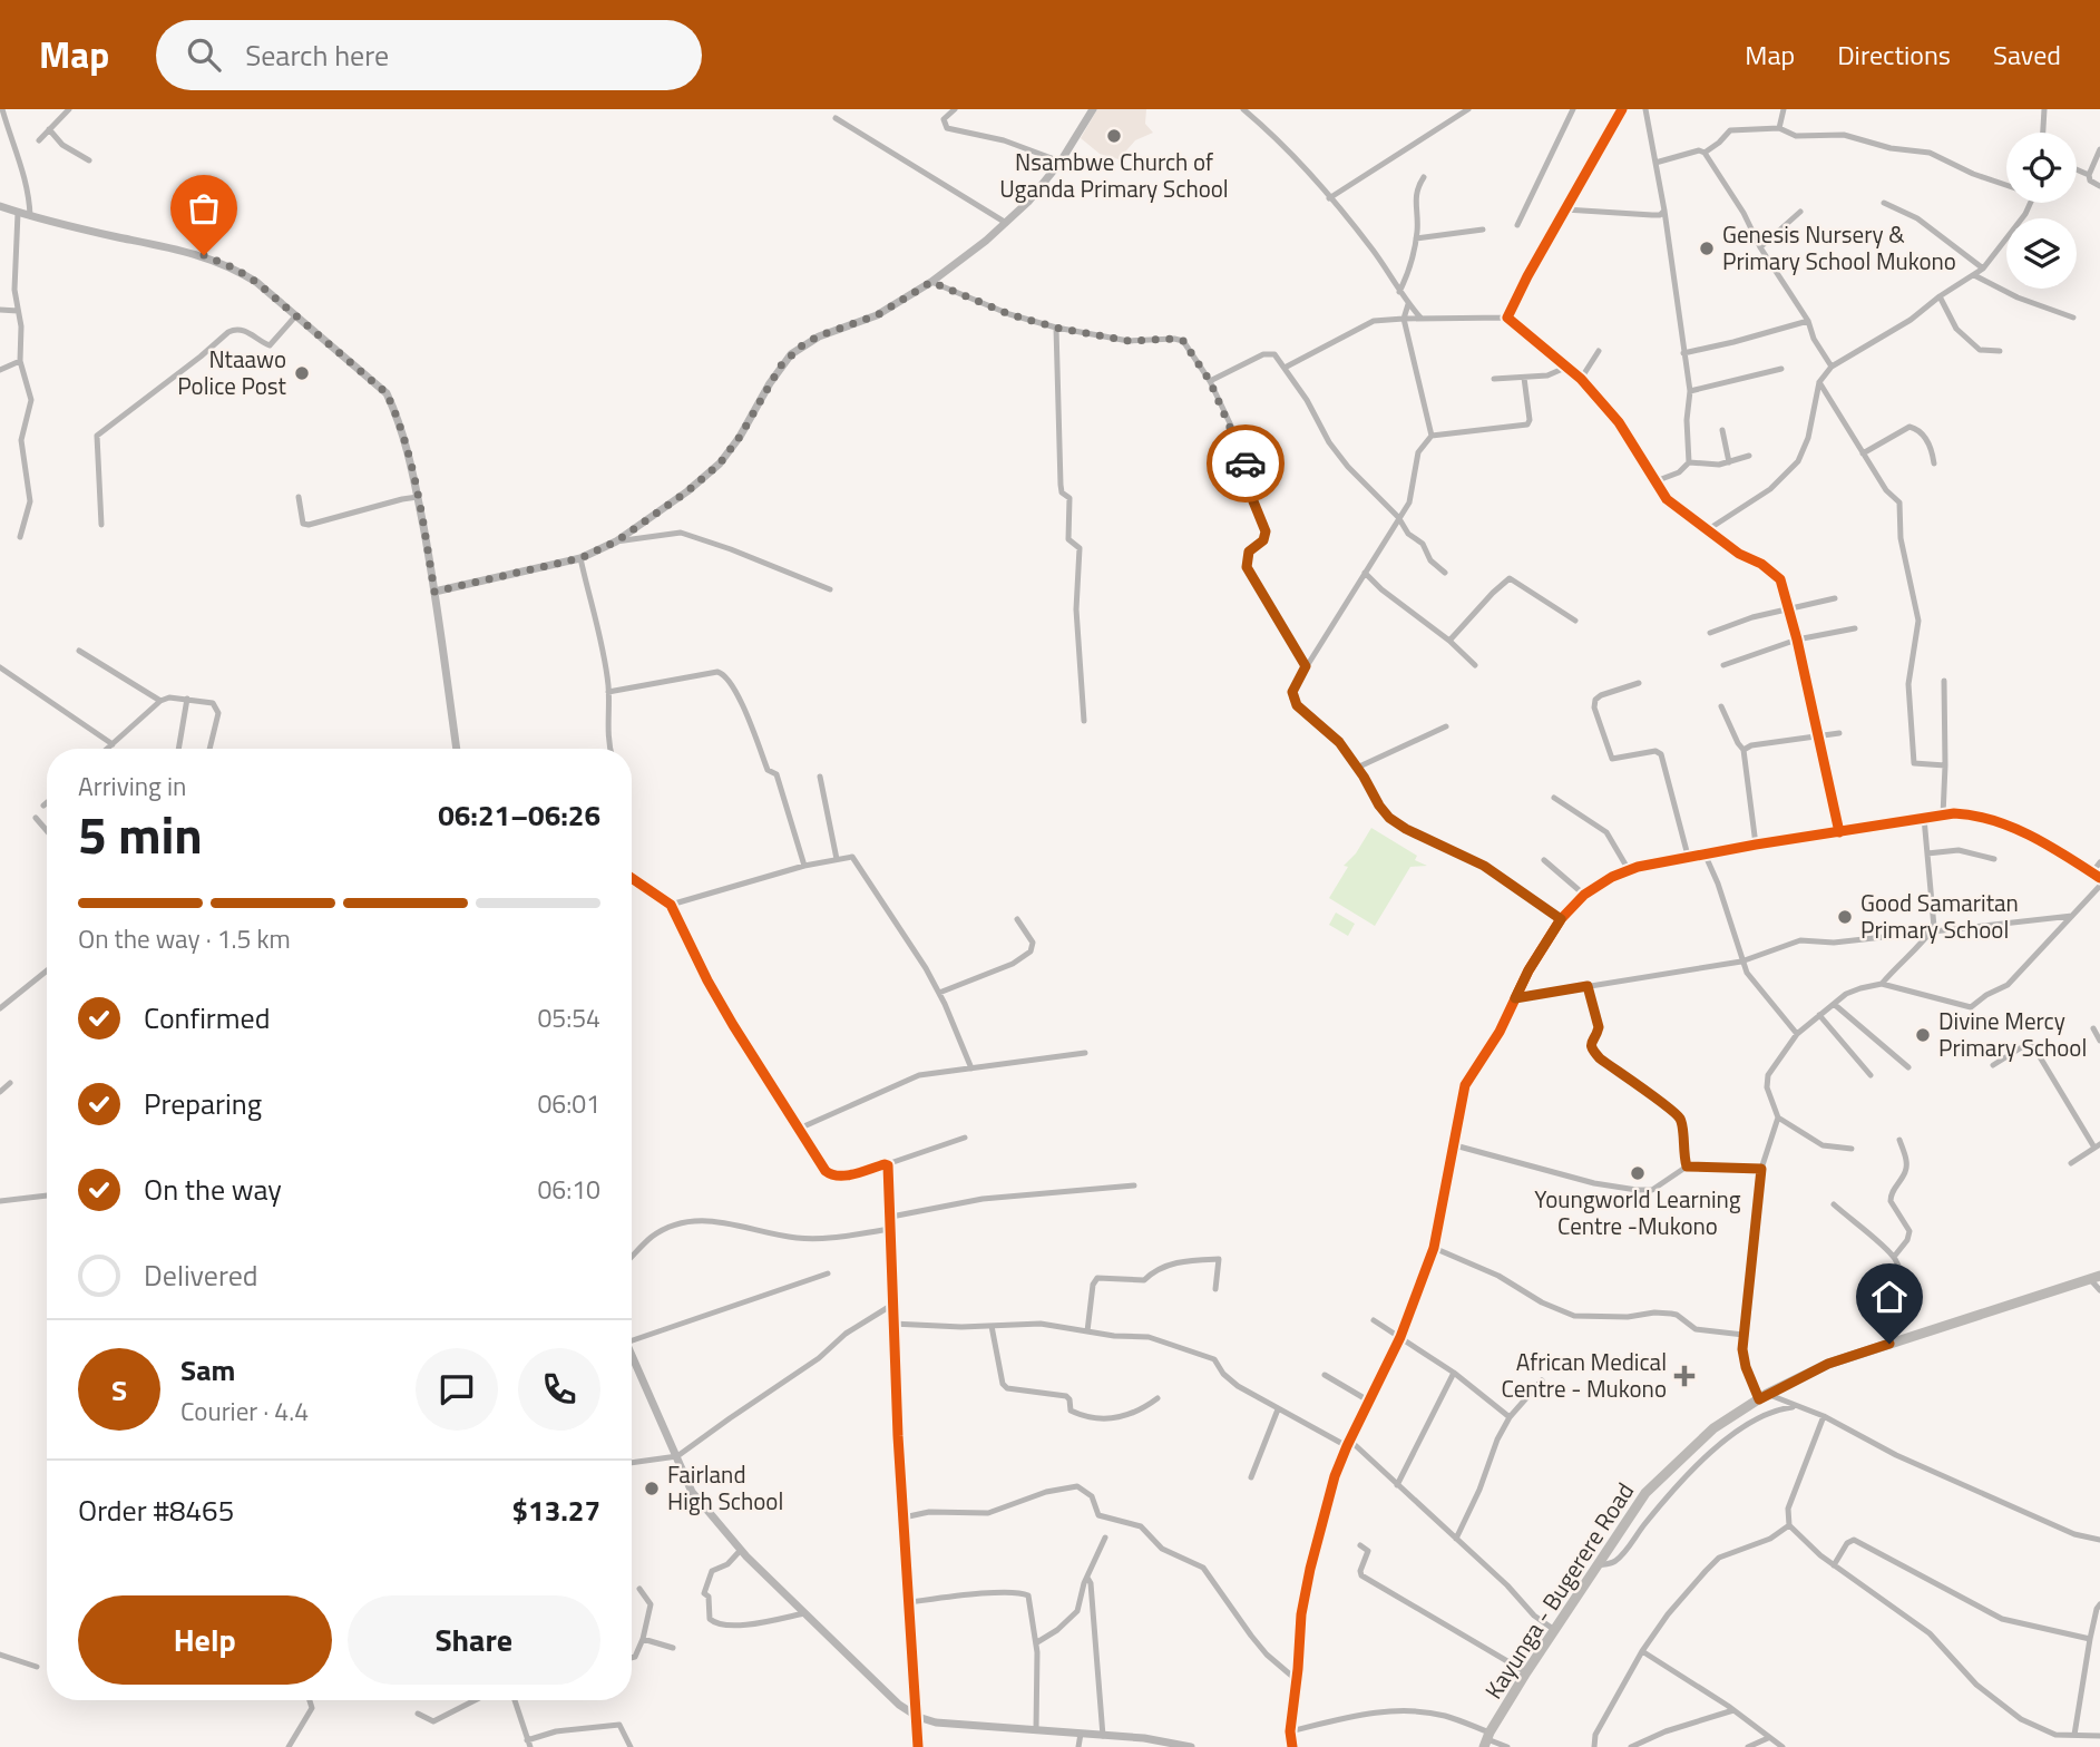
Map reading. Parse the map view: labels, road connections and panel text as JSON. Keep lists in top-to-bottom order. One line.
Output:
{"streets":{"main road":["Kayunga - Bugerere Road"]},"places":{"other":["Nsambwe Church of Uganda Primary School","Genesis Nursery & Primary School Mukono","Ntaawo Police Post","Good Samaritan Primary School","Divine Mercy Primary School","Youngworld Learning Centre -Mukono","Fairland High School"],"health":["African Medical Centre - Mukono"]},"page":{"header":"Map","search":"Search here","nav":["Map","Directions","Saved"],"heading":["5 min","Arriving in","06:21–06:26"],"panel":["Sam","Courier · 4.4","Order #8465","$13.27"],"bar":"On the way · 1.5 km","list":[["Confirmed","05:54"],["Preparing","06:01"],["On the way","06:10"],"Delivered"],"round":"S","buttons":["Help","Share"]}}
